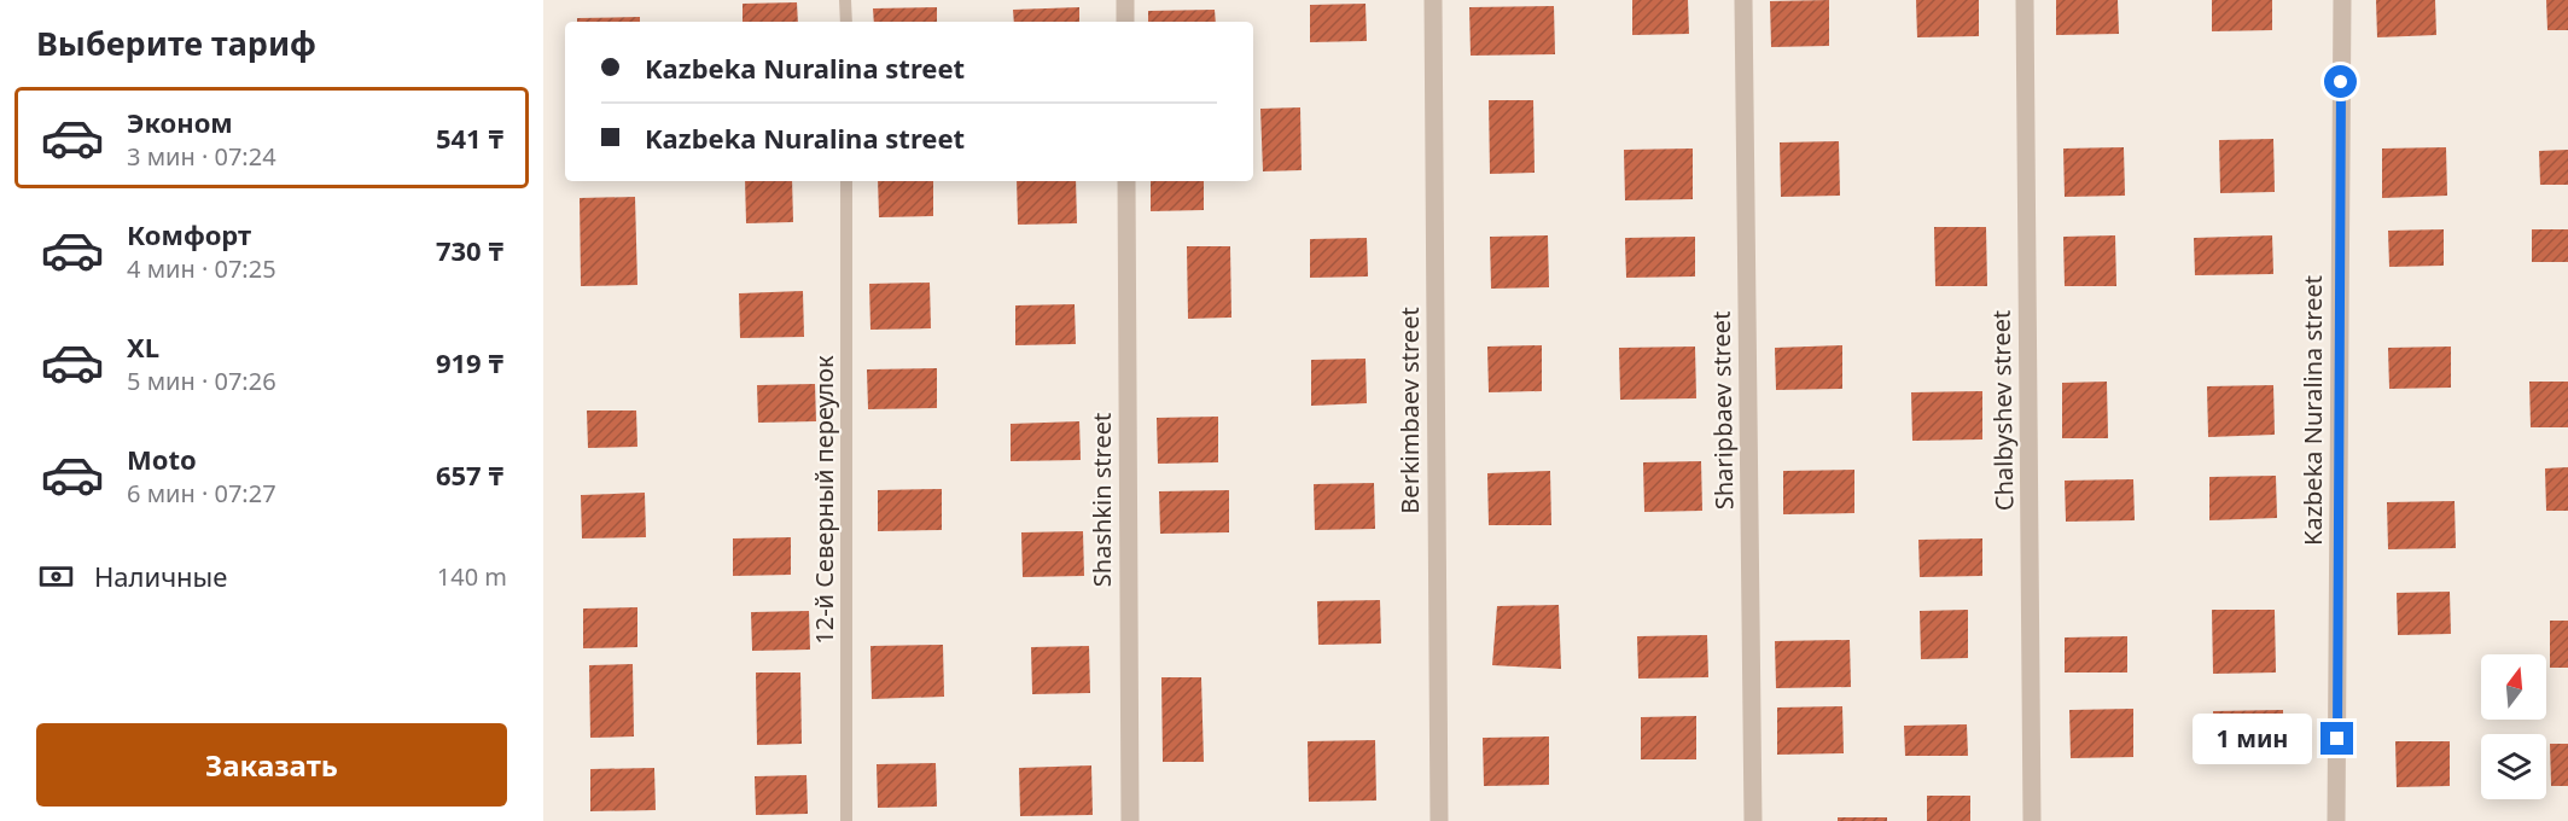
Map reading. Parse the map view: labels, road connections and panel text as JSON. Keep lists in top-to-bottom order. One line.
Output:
{"streets":{"street":["Berkimbaev street","Sharipbaev street","Chalbyshev street","Kazbeka Nuralina street","Shashkin street"],"lane":["12-й Северный переулок"]},"north":"top","page":{"heading":"Выберите тариф","banner":["Kazbeka Nuralina street","Kazbeka Nuralina street"],"list":[{"name":"Эконом","note":"3 мин · 07:24","value":"541 ₸"},{"name":"Комфорт","note":"4 мин · 07:25","value":"730 ₸"},{"name":"XL","note":"5 мин · 07:26","value":"919 ₸"},{"name":"Moto","note":"6 мин · 07:27","value":"657 ₸"}],"pay":["Наличные","140 m"],"buttons":"Заказать","bubble":"1 мин"}}
